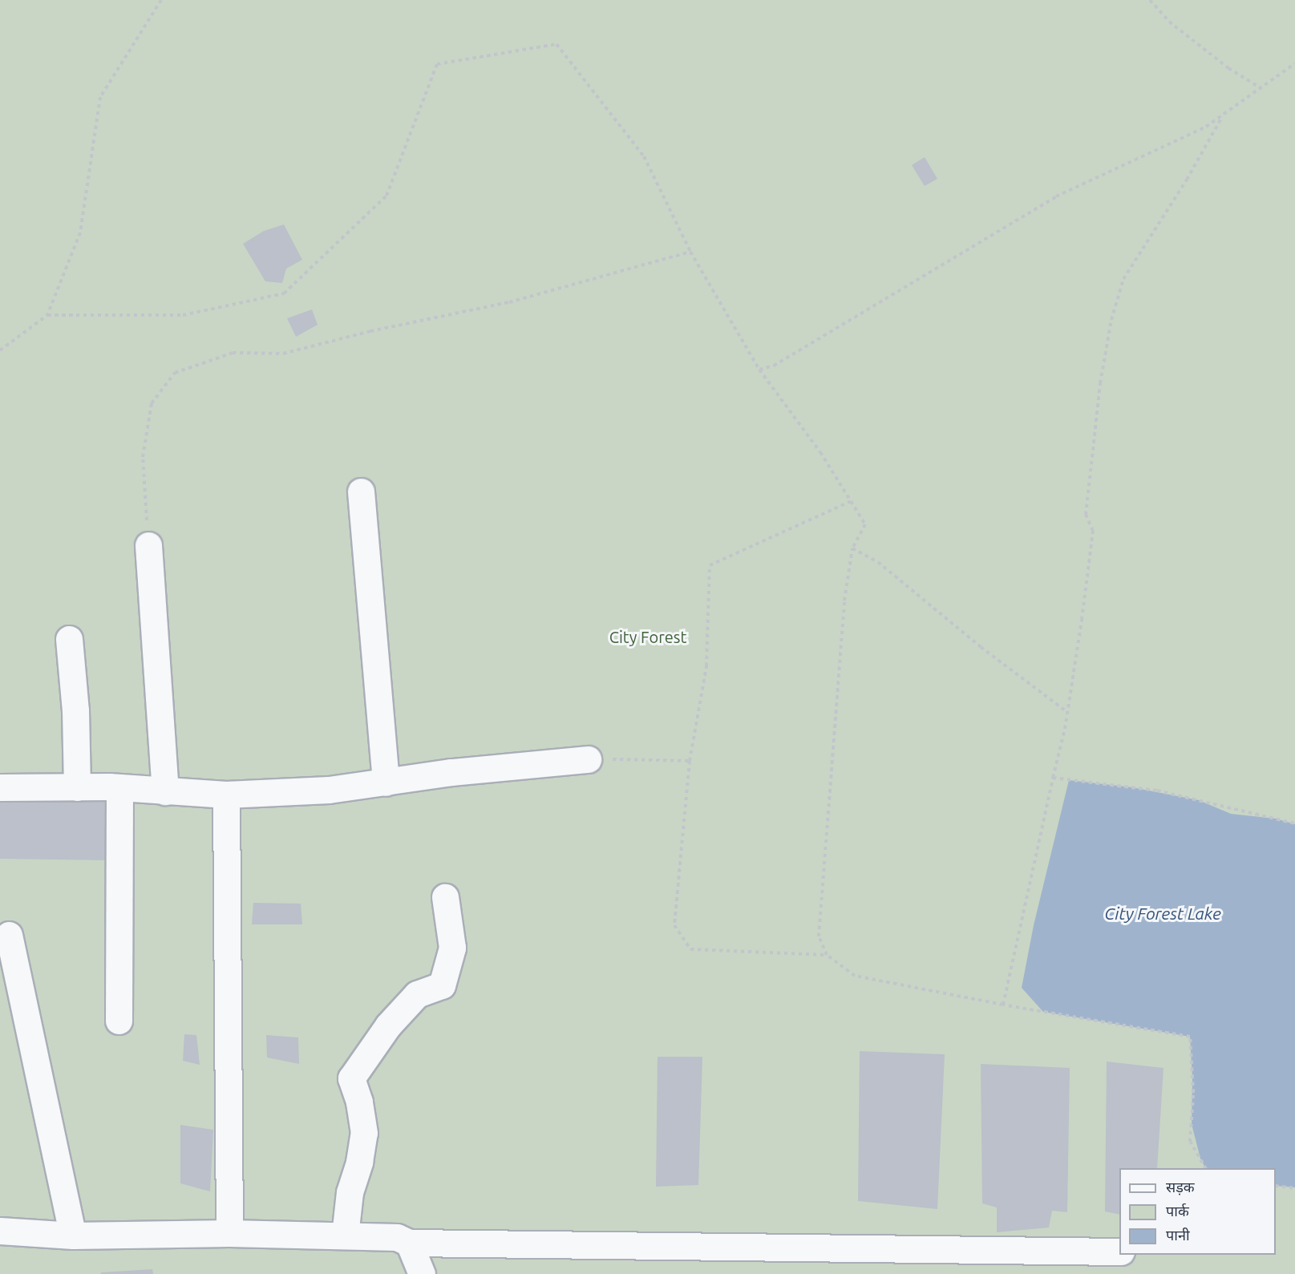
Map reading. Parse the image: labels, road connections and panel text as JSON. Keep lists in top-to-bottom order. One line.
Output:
{"water":["City Forest Lake"],"parks":["City Forest"],"legend":["सड़क","पार्क","पानी"]}
